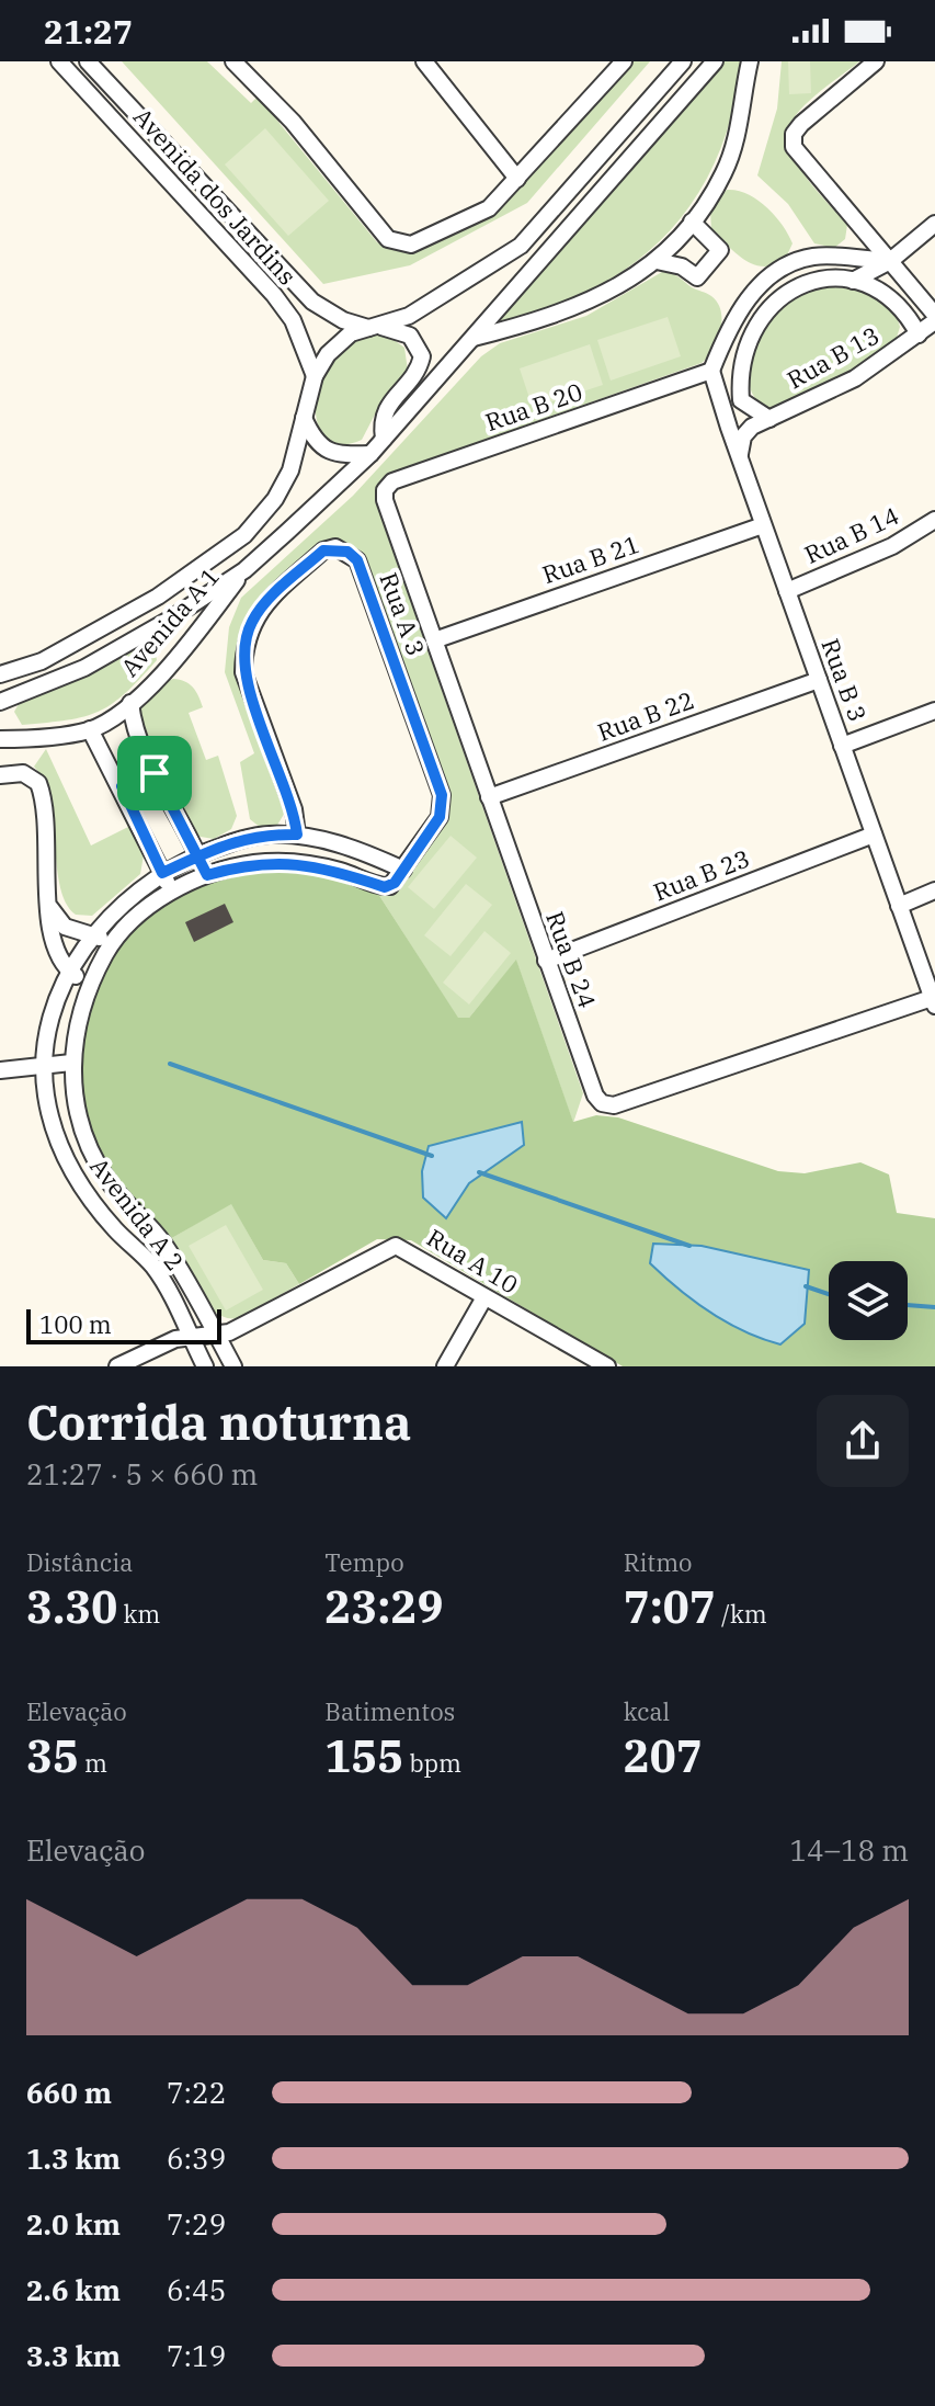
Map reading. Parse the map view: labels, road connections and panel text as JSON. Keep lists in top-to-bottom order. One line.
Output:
{"streets":{"street":["Avenida dos Jardins","Rua B 13","Rua B 20","Rua B 14","Rua B 21","Rua A 3","Avenida A 1","Rua B 3","Rua B 22","Rua B 23","Rua B 24","Avenida A 2","Rua A 10"]},"crossings":[["Rua B 13","Rua B 3"],["Rua B 20","Rua B 3"],["Rua B 20","Rua B 24"],["Rua B 14","Rua B 3"],["Rua B 21","Rua B 3"],["Rua B 21","Rua B 24"],["Rua A 3","Avenida A 2"],["Avenida A 1","Avenida A 2"],["Rua B 3","Rua B 22"],["Rua B 3","Rua B 23"],["Rua B 3","Rua B 24"],["Rua B 22","Rua B 24"],["Rua B 23","Rua B 24"],["Avenida A 2","Rua A 10"]],"scale_bar":"100 m","page":{"status":"21:27","scale":"100 m","heading":["Corrida noturna","21:27 · 5 × 660 m"],"stats":[["Distância","3.30 km"],["Tempo","23:29"],["Ritmo","7:07 /km"],["Elevação","35 m"],["Batimentos","155 bpm"],["kcal","207"]],"chart":["Elevação","14–18 m"],"list":[{"name":"660 m","note":"7:22"},{"name":"1.3 km","note":"6:39"},{"name":"2.0 km","note":"7:29"},{"name":"2.6 km","note":"6:45"},{"name":"3.3 km","note":"7:19"}]}}
